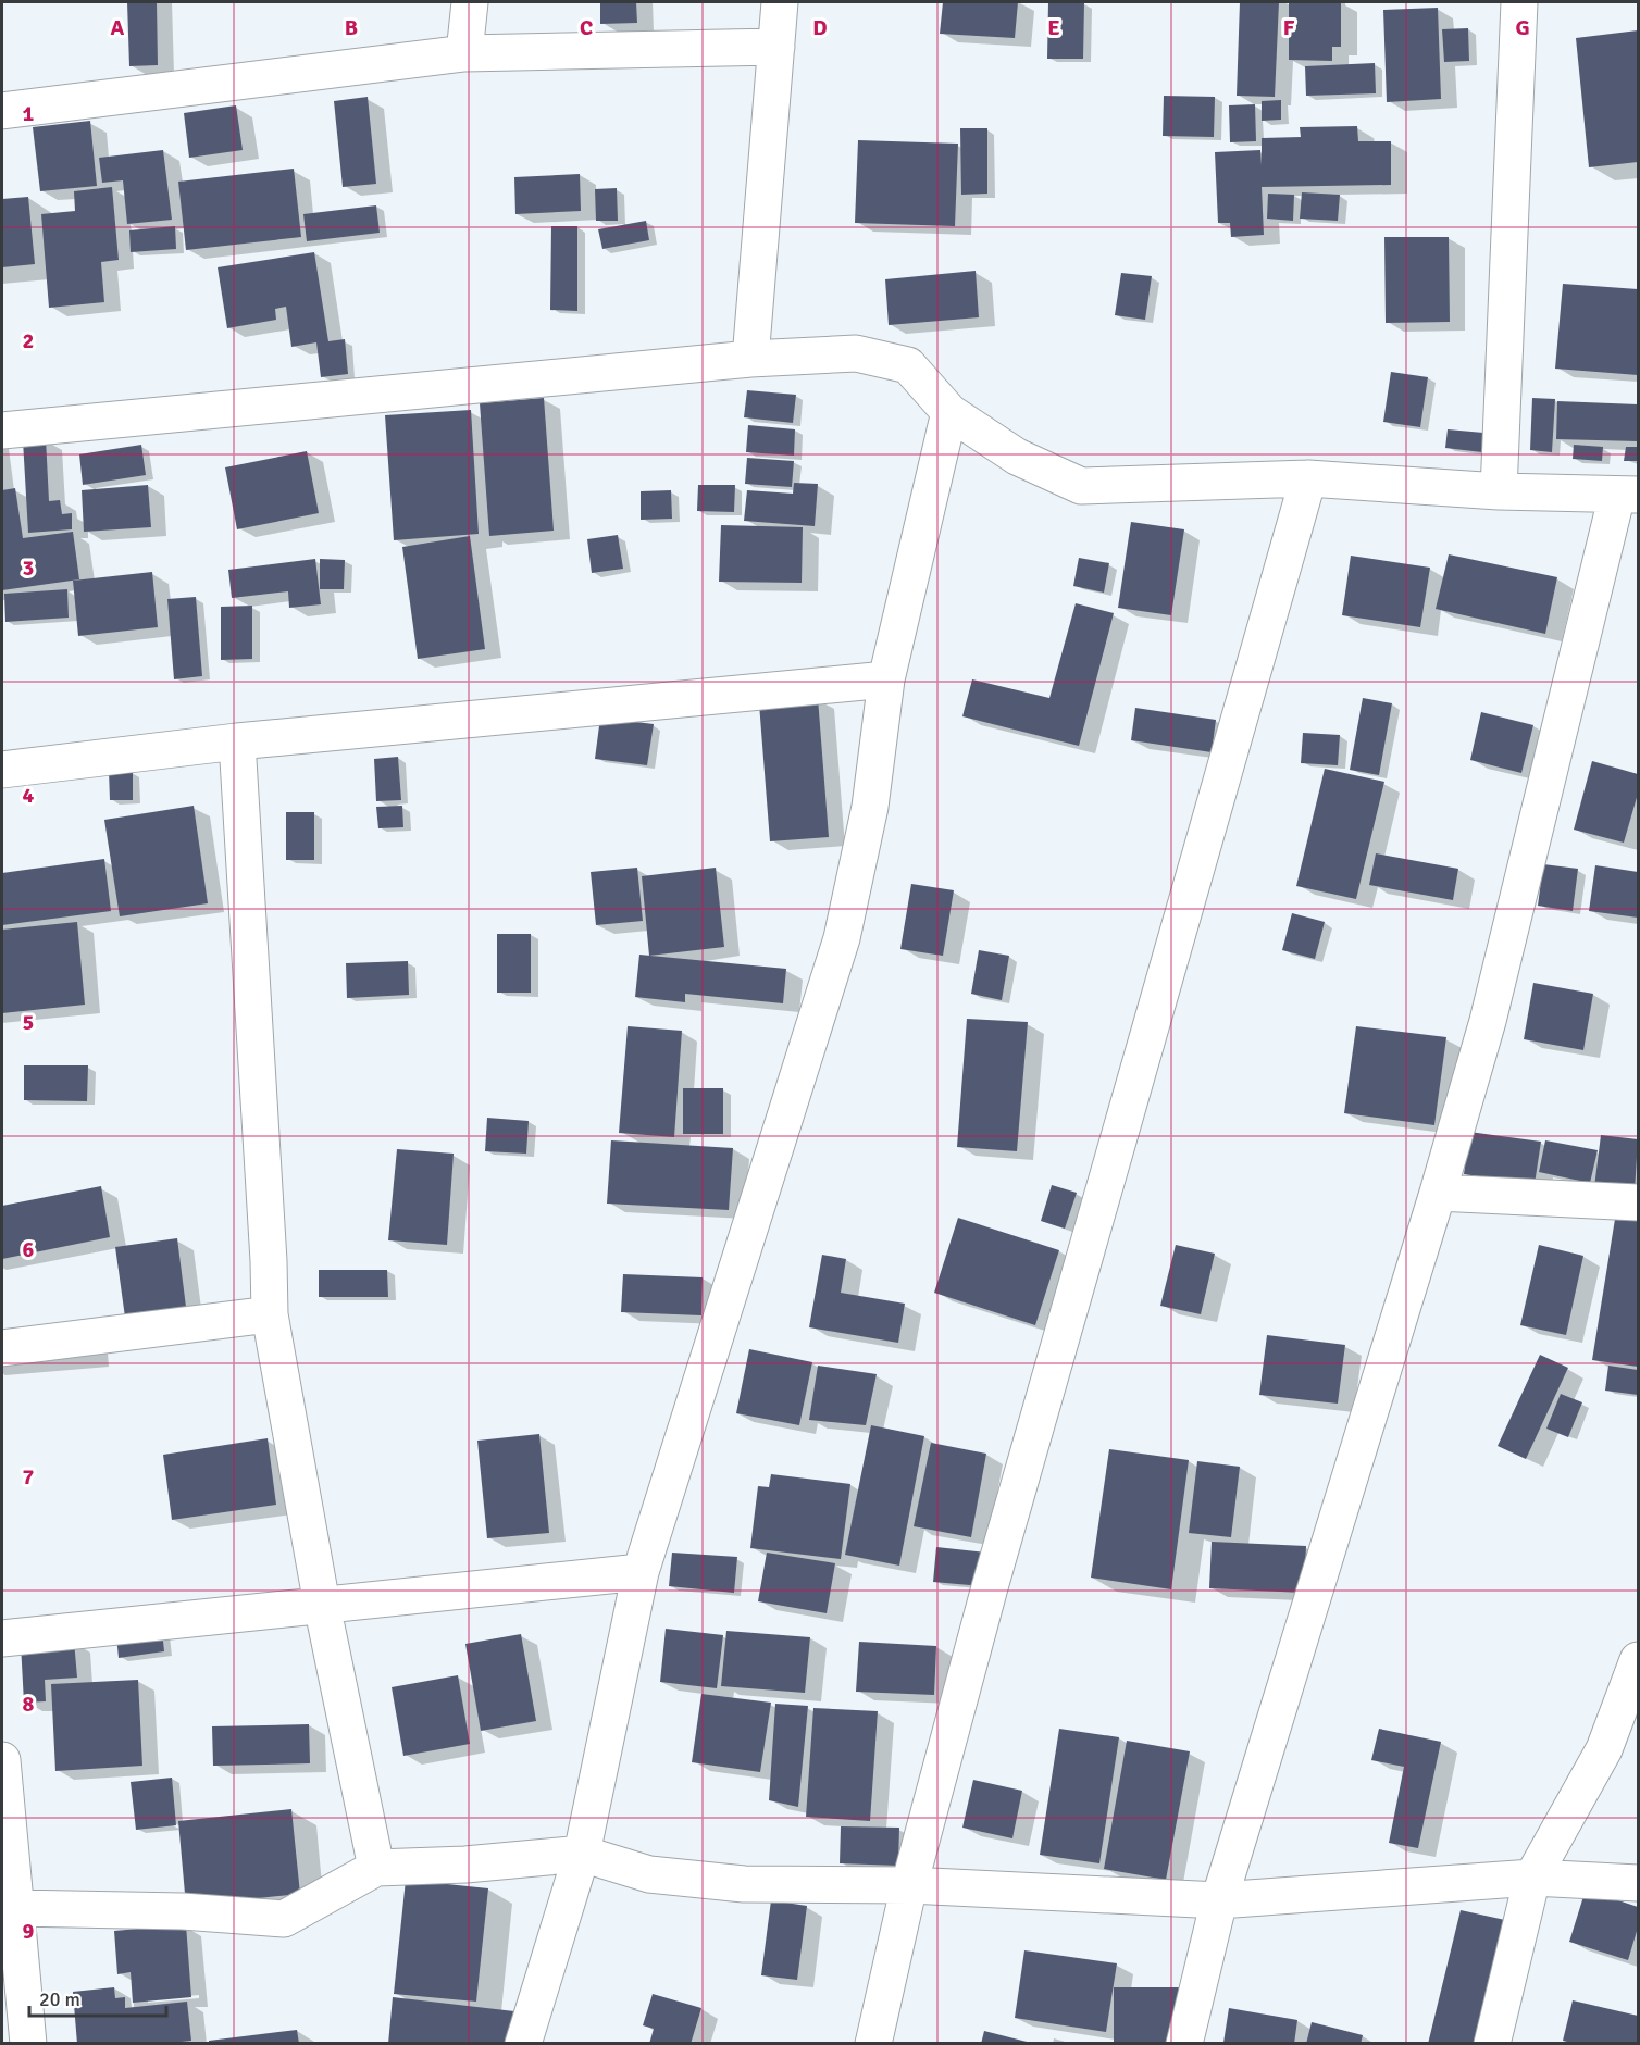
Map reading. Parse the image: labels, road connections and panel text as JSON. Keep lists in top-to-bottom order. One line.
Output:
{"scale_bar":"20 m","grid":{"columns":["A","B","C","D","E","F","G"],"rows":["1","2","3","4","5","6","7","8","9"]}}
